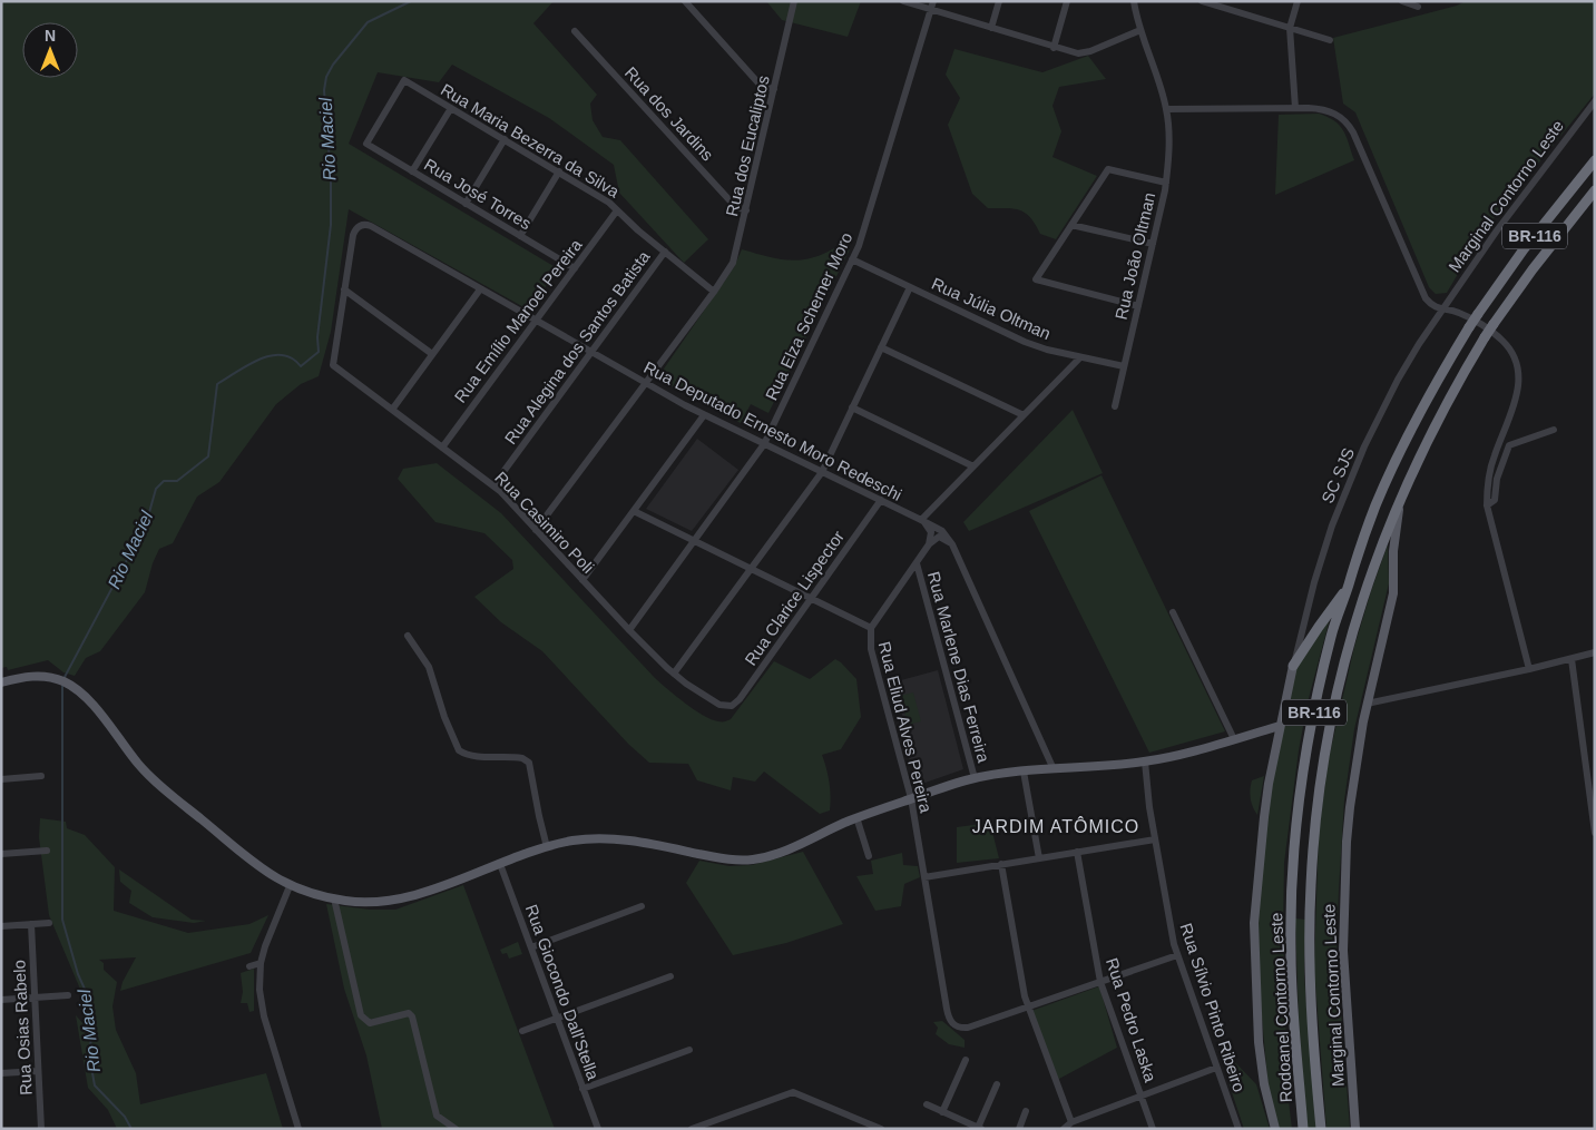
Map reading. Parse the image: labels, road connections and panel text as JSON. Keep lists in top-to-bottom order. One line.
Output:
{"streets":{"highway":["BR-116","Rodoanel Contorno Leste"],"main road":["Marginal Contorno Leste"],"street":["Rua dos Jardins","Rua Maria Bezerra da Silva","Rua dos Eucaliptos","Rua José Torres","Rua João Oltman","Rua Júlia Oltman","Rua Elza Scherner Moro","Rua Emílio Manoel Pereira","Rua Alegina dos Santos Batista","Rua Deputado Ernesto Moro Redeschi","SC SJS","Rua Casimiro Poli","Rua Clarice Lispector","Rua Marlene Dias Ferreira","Rua Eliud Alves Pereira","Rua Giocondo Dall'Stella","Rua Sílvio Pinto Ribeiro","Rua Pedro Laska","Rua Osias Rabelo"]},"crossings":[["Rua dos Jardins","Rua dos Eucaliptos"],["Rua Maria Bezerra da Silva","Rua dos Eucaliptos"],["Rua Maria Bezerra da Silva","Rua José Torres"],["Rua Maria Bezerra da Silva","Rua Emílio Manoel Pereira"],["Rua Maria Bezerra da Silva","Rua Alegina dos Santos Batista"],["Rua dos Eucaliptos","Rua Deputado Ernesto Moro Redeschi"],["Rua dos Eucaliptos","Rua Casimiro Poli"],["Rua José Torres","Rua Emílio Manoel Pereira"],["Marginal Contorno Leste","SC SJS"],["Marginal Contorno Leste","Rodoanel Contorno Leste"],["Rua João Oltman","Rua Júlia Oltman"],["Rua Júlia Oltman","Rua Elza Scherner Moro"],["Rua Elza Scherner Moro","Rua Deputado Ernesto Moro Redeschi"],["Rua Elza Scherner Moro","Rua Casimiro Poli"],["Rua Elza Scherner Moro","Rua Eliud Alves Pereira"],["Rua Emílio Manoel Pereira","Rua Deputado Ernesto Moro Redeschi"],["Rua Emílio Manoel Pereira","Rua Casimiro Poli"],["Rua Alegina dos Santos Batista","Rua Deputado Ernesto Moro Redeschi"],["Rua Alegina dos Santos Batista","Rua Casimiro Poli"],["Rua Deputado Ernesto Moro Redeschi","Rua Casimiro Poli"],["Rua Deputado Ernesto Moro Redeschi","Rua Clarice Lispector"],["Rua Casimiro Poli","Rua Clarice Lispector"],["Rua Clarice Lispector","Rua Eliud Alves Pereira"]],"districts":["JARDIM ATÔMICO"],"water":["Rio Maciel"],"north":"top"}
